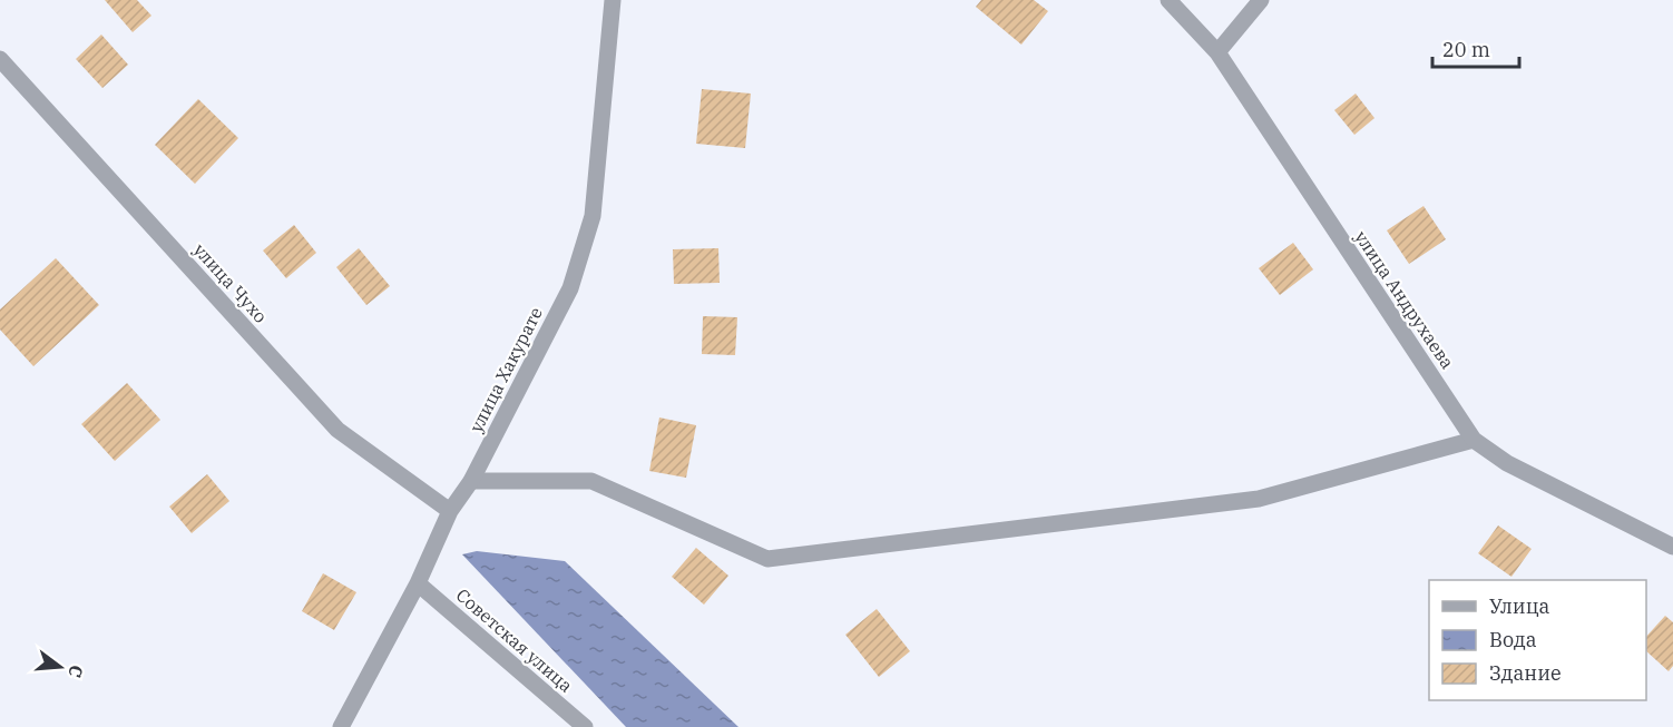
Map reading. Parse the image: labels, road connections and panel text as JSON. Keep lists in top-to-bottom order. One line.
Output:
{"streets":{"street":["улица Чухо","улица Андрухаева","улица Хакурате","Советская улица"]},"crossings":[["улица Чухо","улица Хакурате"],["улица Хакурате","Советская улица"]],"legend":["Улица","Вода","Здание"],"scale_bar":"20 m","north":"right"}
